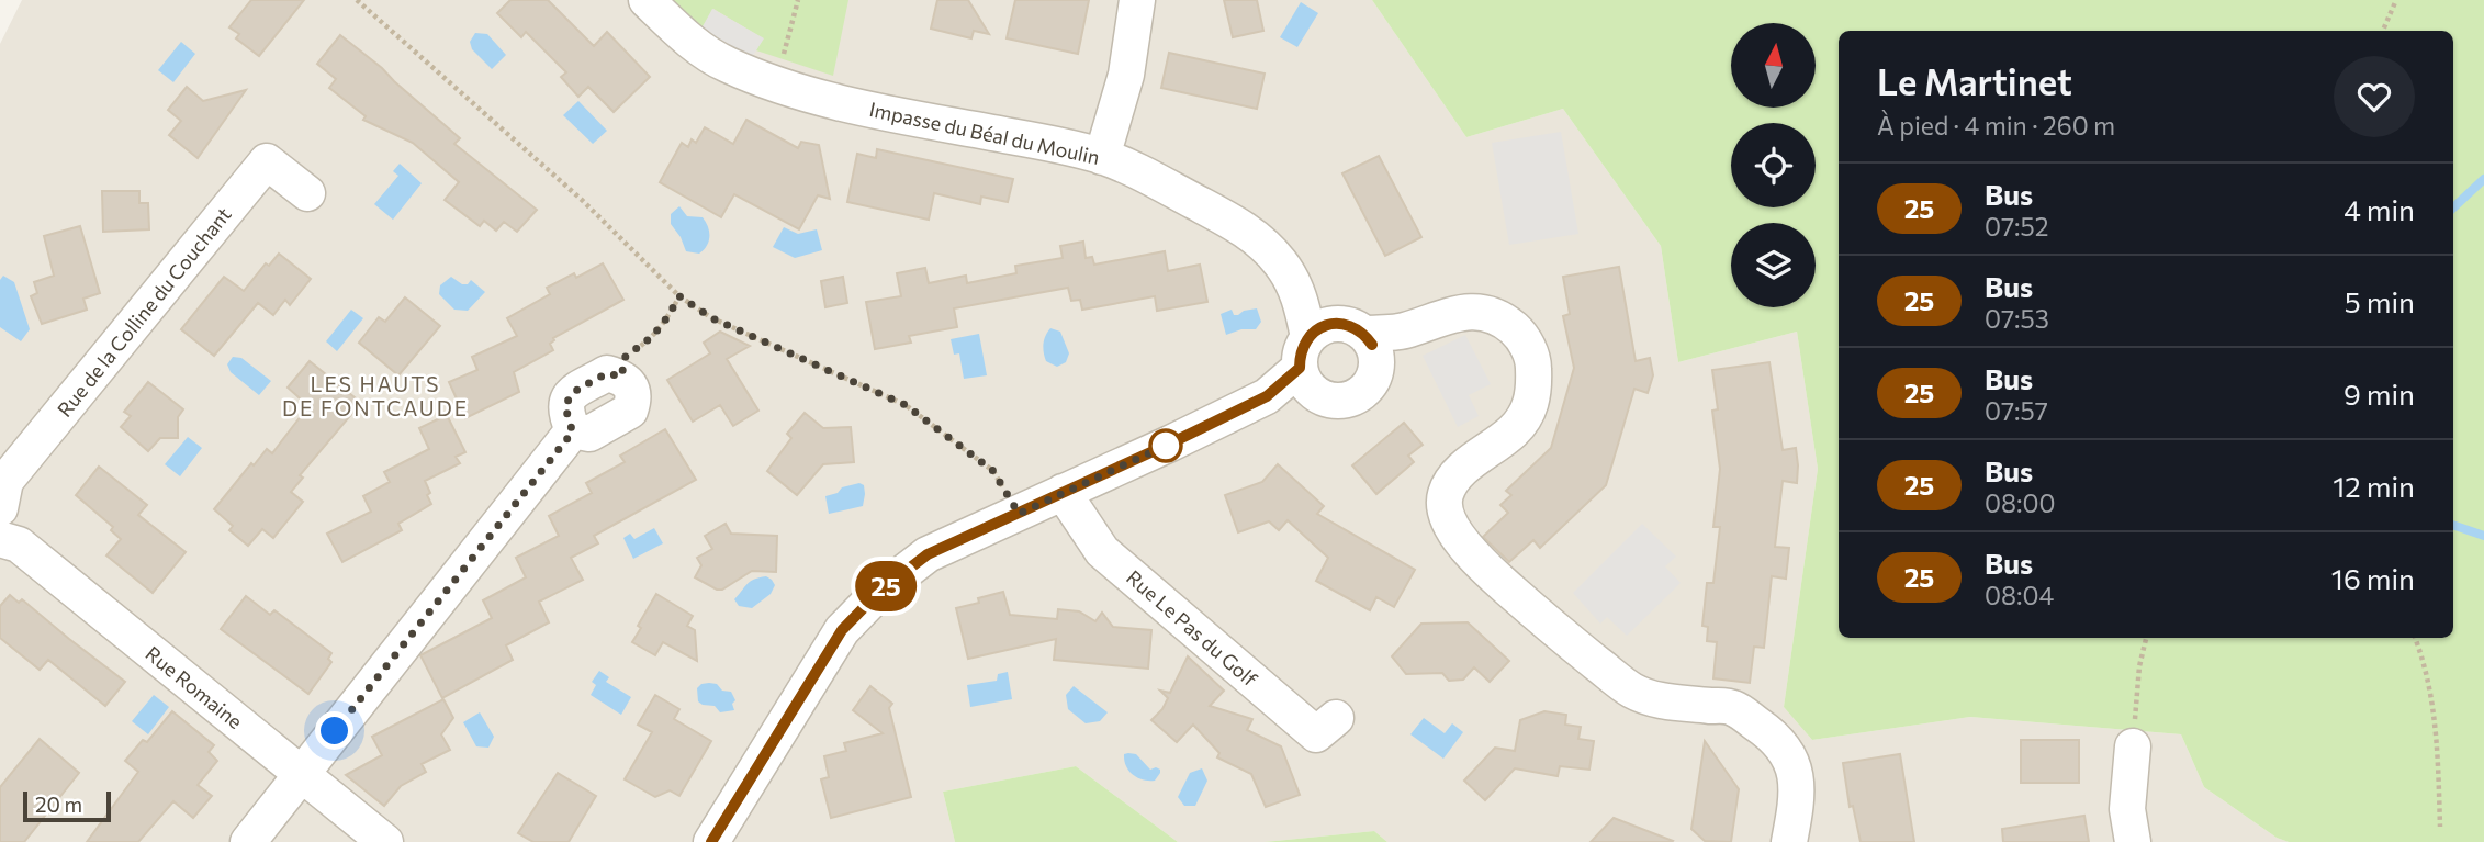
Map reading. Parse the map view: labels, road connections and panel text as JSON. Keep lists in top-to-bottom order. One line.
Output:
{"streets":{"street":["Impasse du Béal du Moulin","Rue de la Colline du Couchant","Rue Le Pas du Golf","Rue Romaine"]},"districts":["LES HAUTS DE FONTCAUDE"],"lines":["bus line 25"],"scale_bar":"20 m","north":"top","page":{"on_map":"25","heading":["Le Martinet","À pied · 4 min · 260 m"],"list":[{"mark":"25","name":"Bus","note":"07:52","value":"4 min"},{"mark":"25","name":"Bus","note":"07:53","value":"5 min"},{"mark":"25","name":"Bus","note":"07:57","value":"9 min"},{"mark":"25","name":"Bus","note":"08:00","value":"12 min"},{"mark":"25","name":"Bus","note":"08:04","value":"16 min"}],"scale":"20 m"}}
